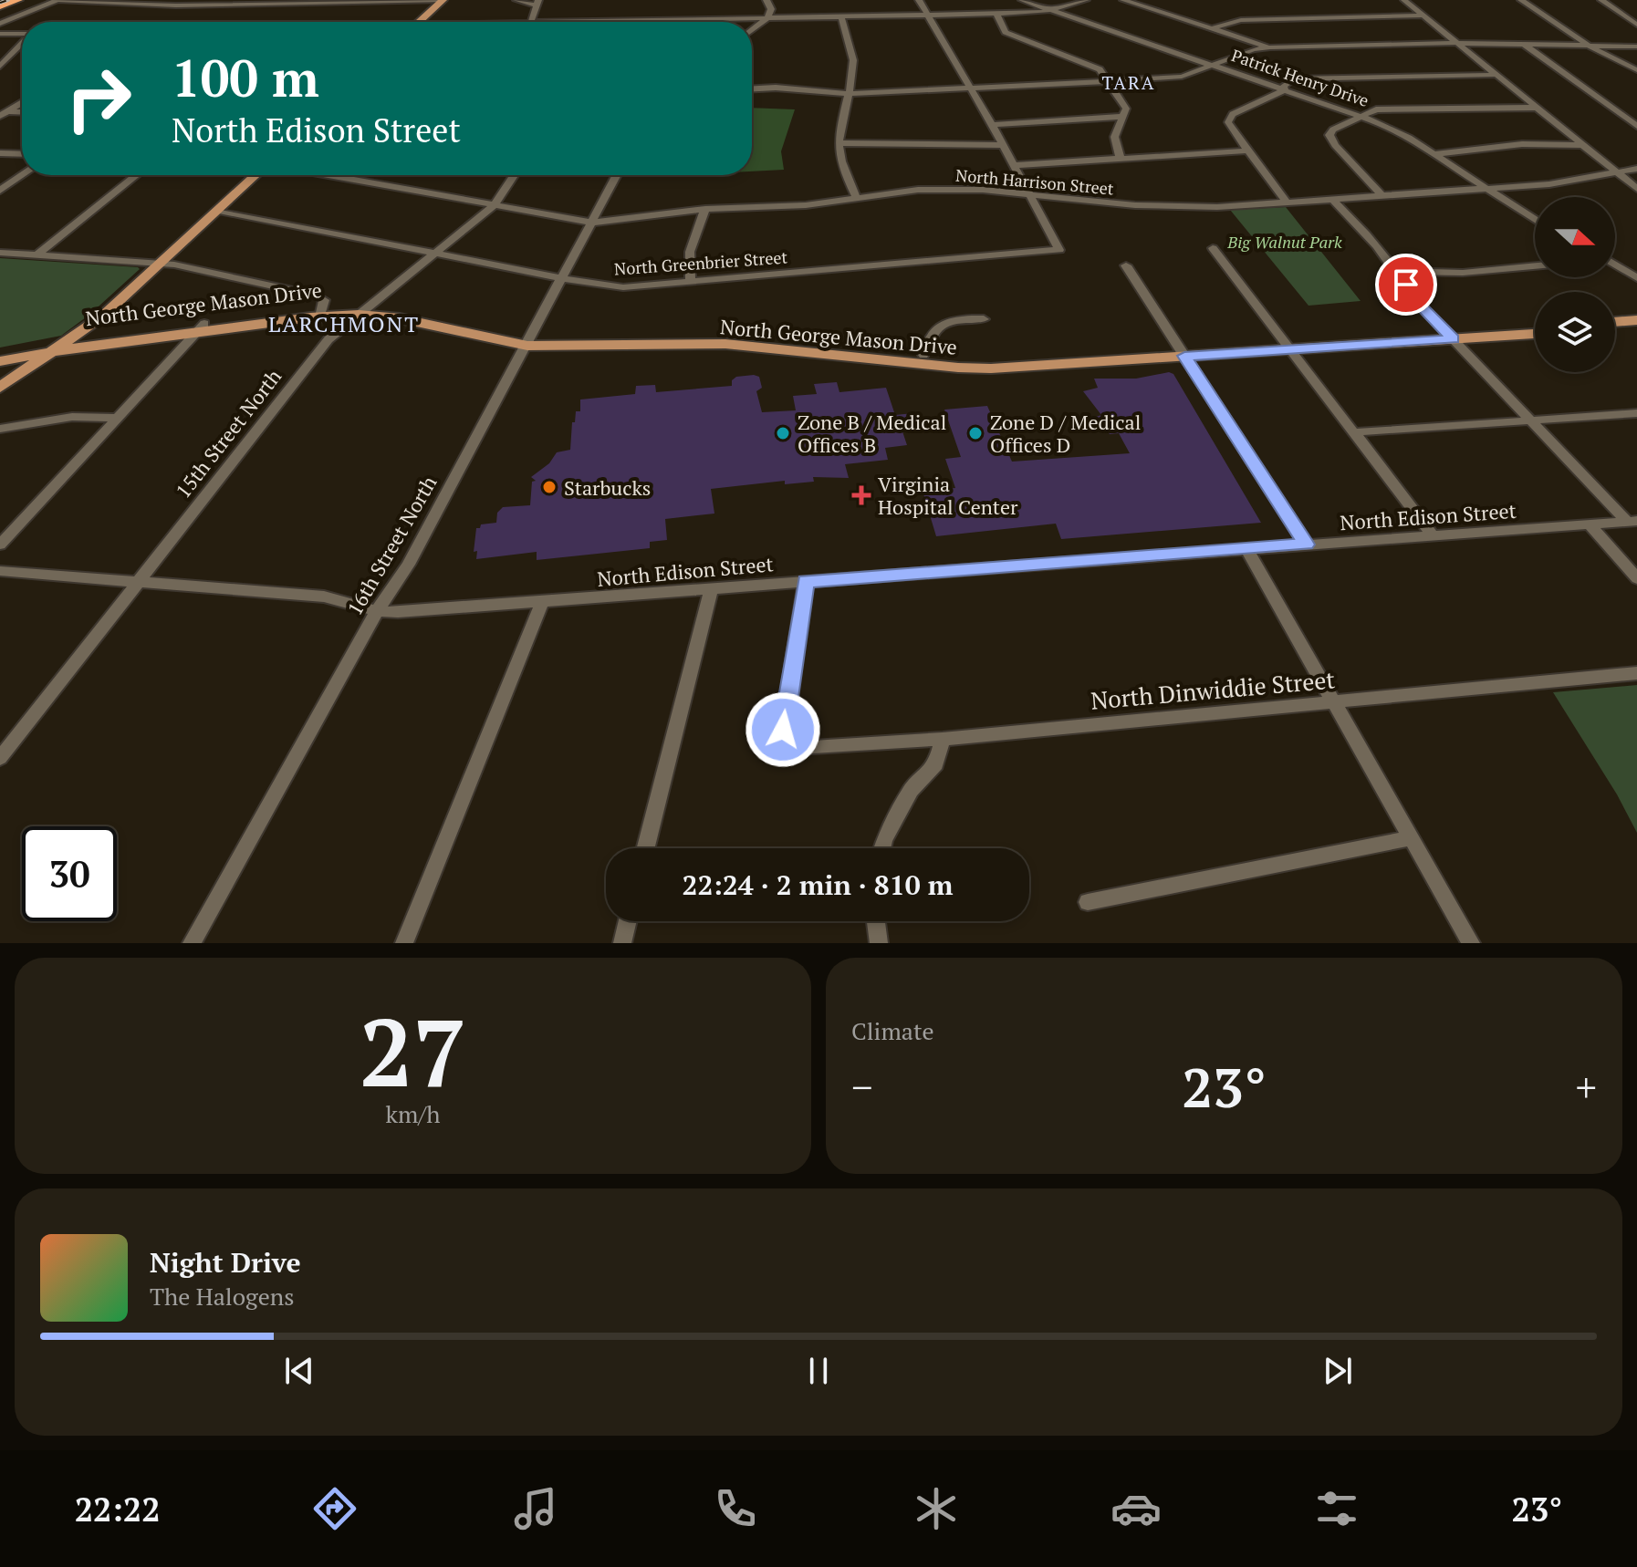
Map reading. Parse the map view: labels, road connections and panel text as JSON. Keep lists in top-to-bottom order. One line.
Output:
{"streets":{"main road":["North George Mason Drive"],"street":["Patrick Henry Drive","North Harrison Street","North Greenbrier Street","15th Street North","North Edison Street","16th Street North","North Dinwiddie Street"]},"crossings":[["Patrick Henry Drive","North Harrison Street"],["North Harrison Street","North Greenbrier Street"],["North Harrison Street","15th Street North"],["North Harrison Street","16th Street North"],["North Greenbrier Street","15th Street North"],["North Greenbrier Street","16th Street North"],["North George Mason Drive","15th Street North"],["North George Mason Drive","16th Street North"],["15th Street North","North Edison Street"],["North Edison Street","16th Street North"],["North Edison Street","North Dinwiddie Street"]],"districts":["TARA","LARCHMONT"],"parks":["Big Walnut Park"],"places":{"other":["Zone B / Medical Offices B","Zone D / Medical Offices D","Starbucks"],"health":["Virginia Hospital Center"]},"north":"right","page":{"turn":["100 m","North Edison Street"],"limit":"30","trip":"22:24 · 2 min · 810 m","tile":[["27","km/h"],"Climate"],"heat":["−","23°","+"],"song":["Night Drive","The Halogens"],"tabs":["22:22","23°"]}}
